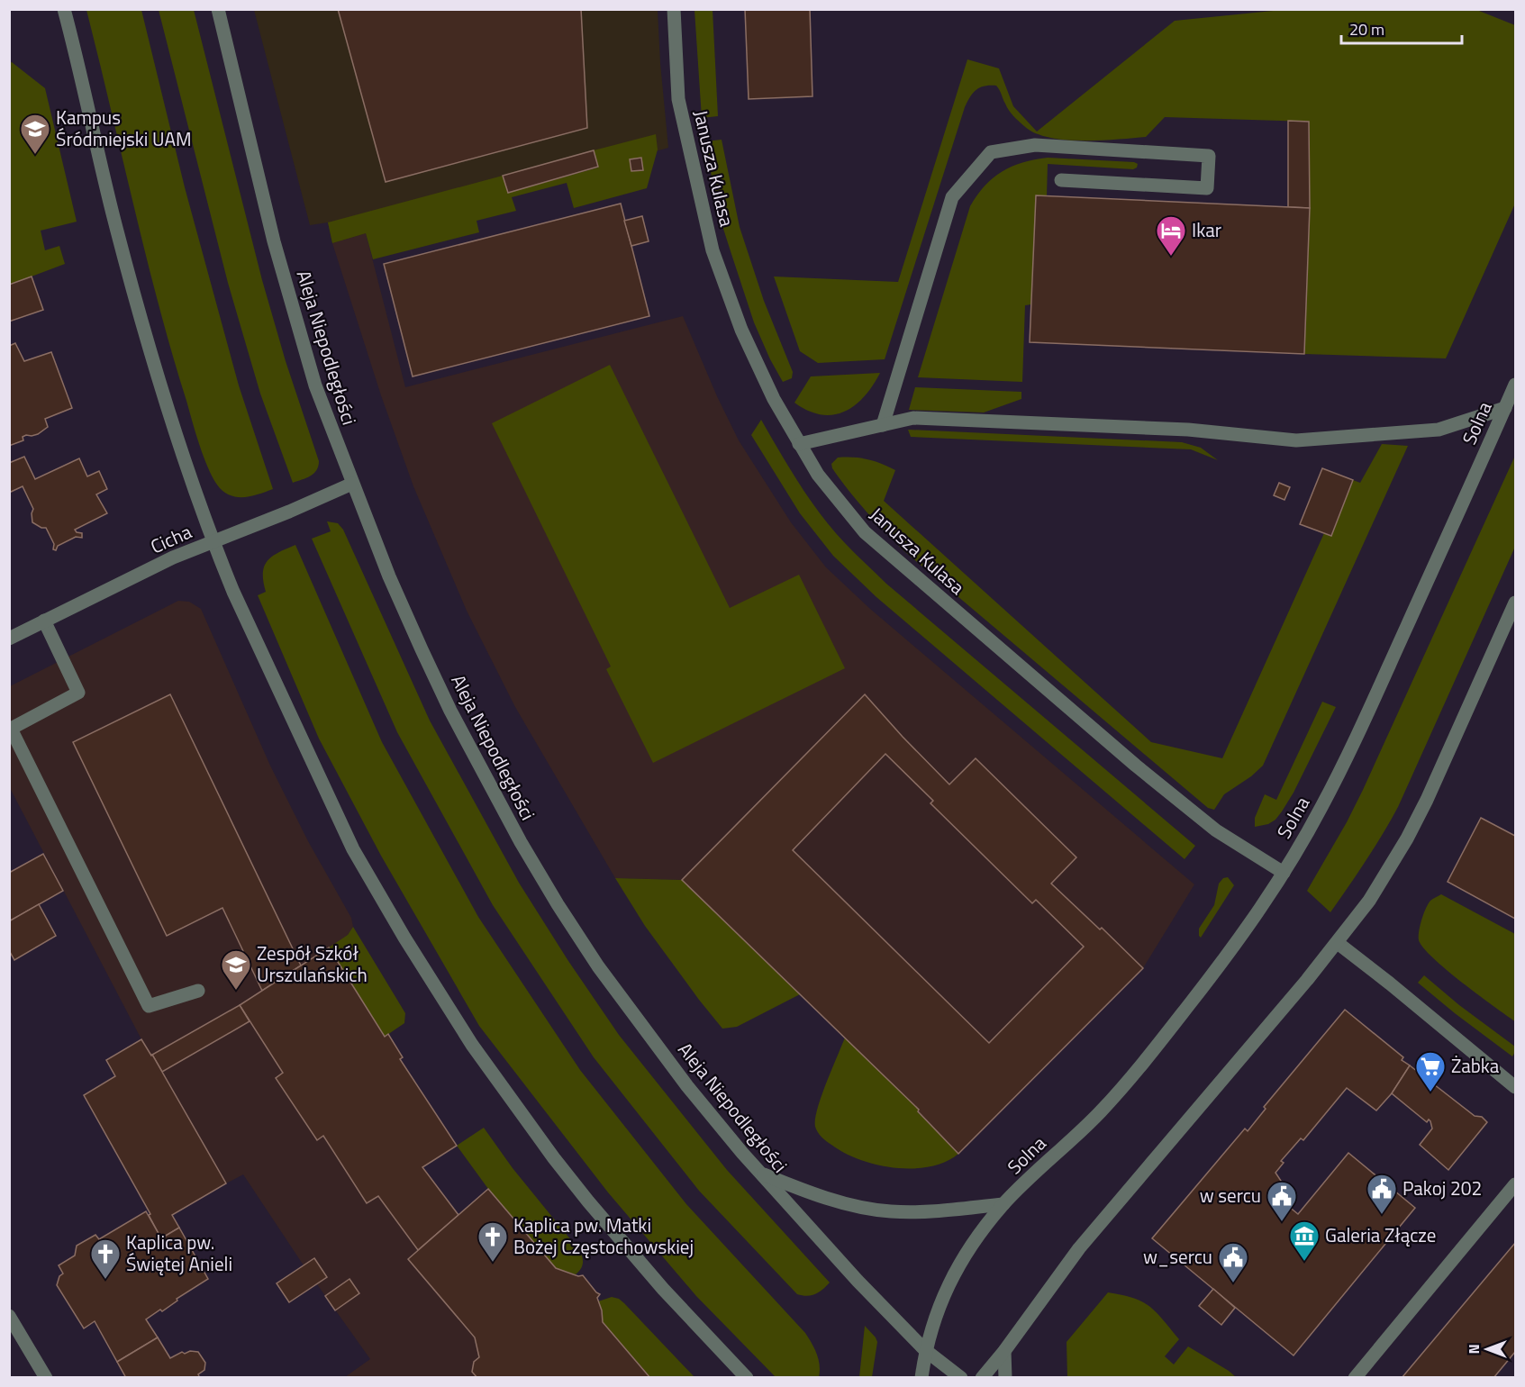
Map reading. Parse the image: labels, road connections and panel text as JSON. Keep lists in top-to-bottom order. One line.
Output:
{"streets":{"street":["Janusza Kulasa","Aleja Niepodległości","Solna","Cicha"]},"crossings":[["Janusza Kulasa","Solna"],["Aleja Niepodległości","Solna"],["Aleja Niepodległości","Cicha"]],"places":{"school or university":["Kampus Śródmiejski UAM","Zespół Szkół Urszulańskich"],"hotel":["Ikar"],"supermarket":["Żabka"],"public building":["Pakoj 202","w sercu","w_sercu"],"museum":["Galeria Złącze"],"church":["Kaplica pw. Matki Bożej Częstochowskiej","Kaplica pw. Świętej Anieli"]},"scale_bar":"20 m","north":"left"}
